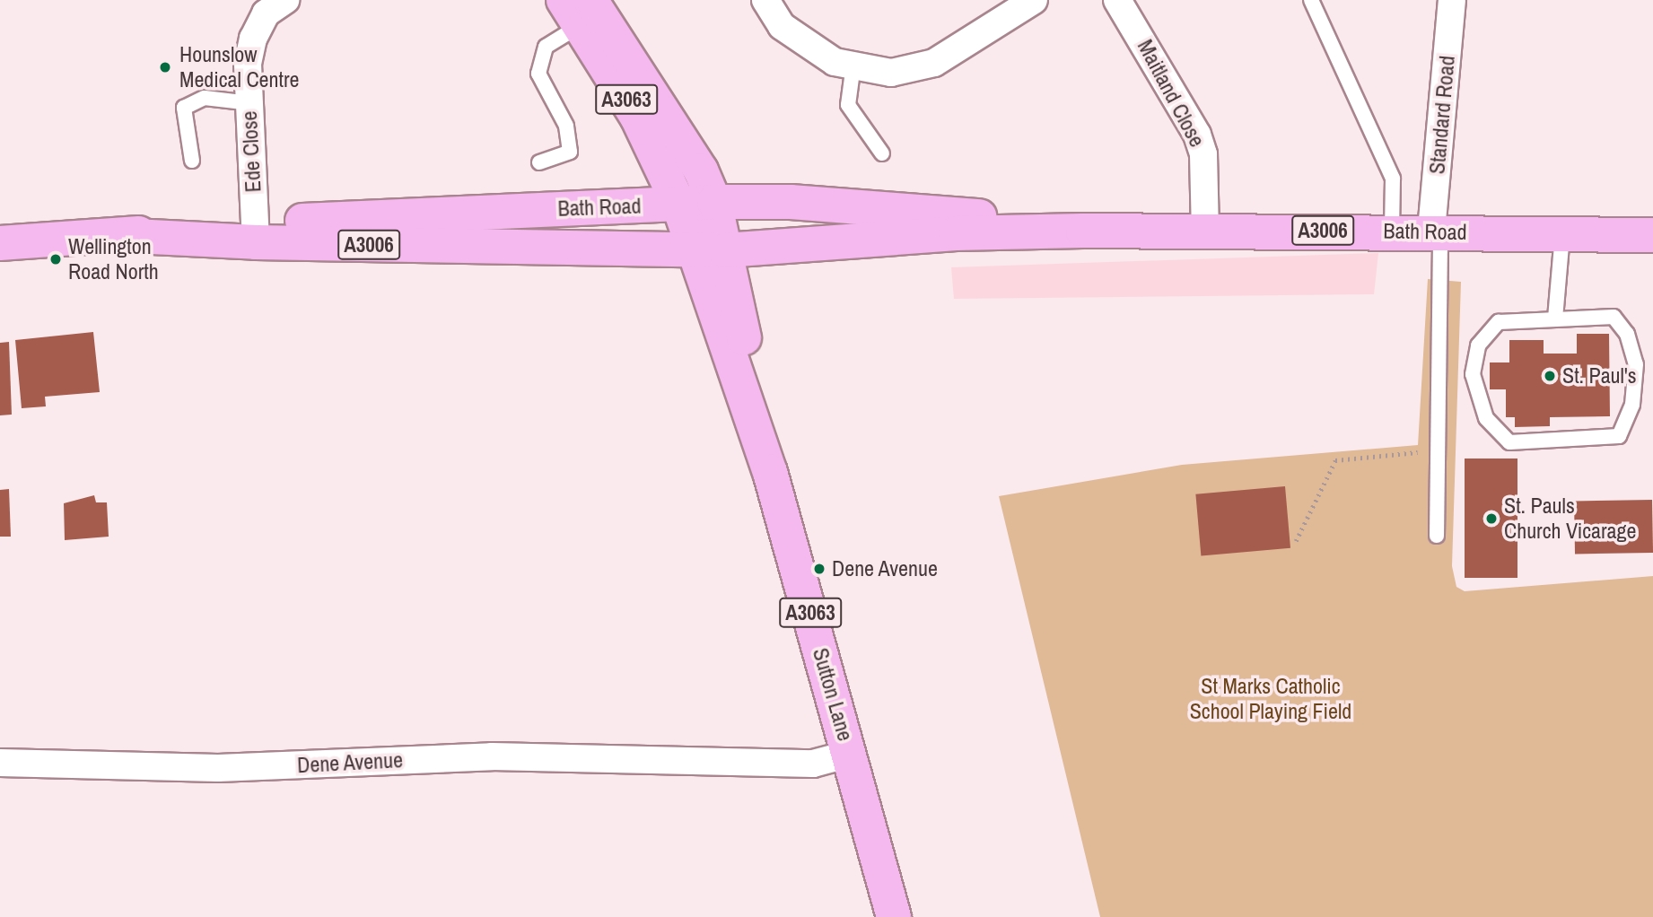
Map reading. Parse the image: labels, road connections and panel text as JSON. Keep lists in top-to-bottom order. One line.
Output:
{"streets":{"main road":["A3063","Bath Road","A3006","Sutton Lane"],"street":["Maitland Close","Standard Road","Ede Close","Dene Avenue"]},"crossings":[["Maitland Close","Bath Road"],["A3063","Bath Road"],["A3063","Sutton Lane"],["Standard Road","Bath Road"],["Ede Close","Bath Road"],["Bath Road","Sutton Lane"],["Sutton Lane","Dene Avenue"]],"parks":["St Marks Catholic School Playing Field"],"places":["Hounslow Medical Centre","Wellington Road North","St. Paul's","St. Pauls Church Vicarage","Dene Avenue"]}
